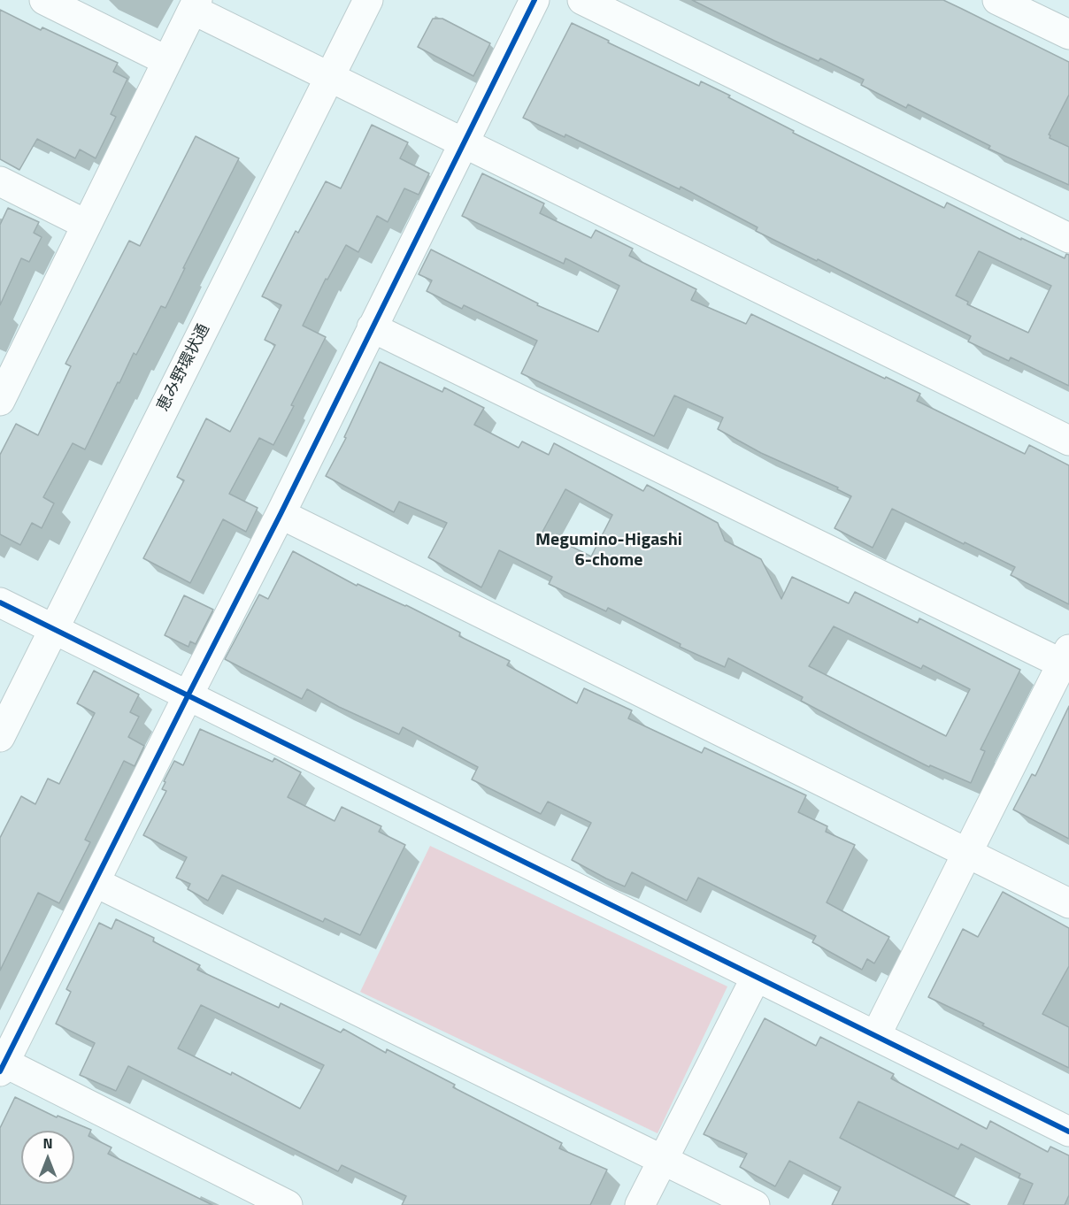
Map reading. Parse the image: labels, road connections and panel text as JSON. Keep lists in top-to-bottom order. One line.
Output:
{"streets":{"street":["恵み野環状通"]},"districts":["Megumino-Higashi 6-chome"],"north":"top"}
